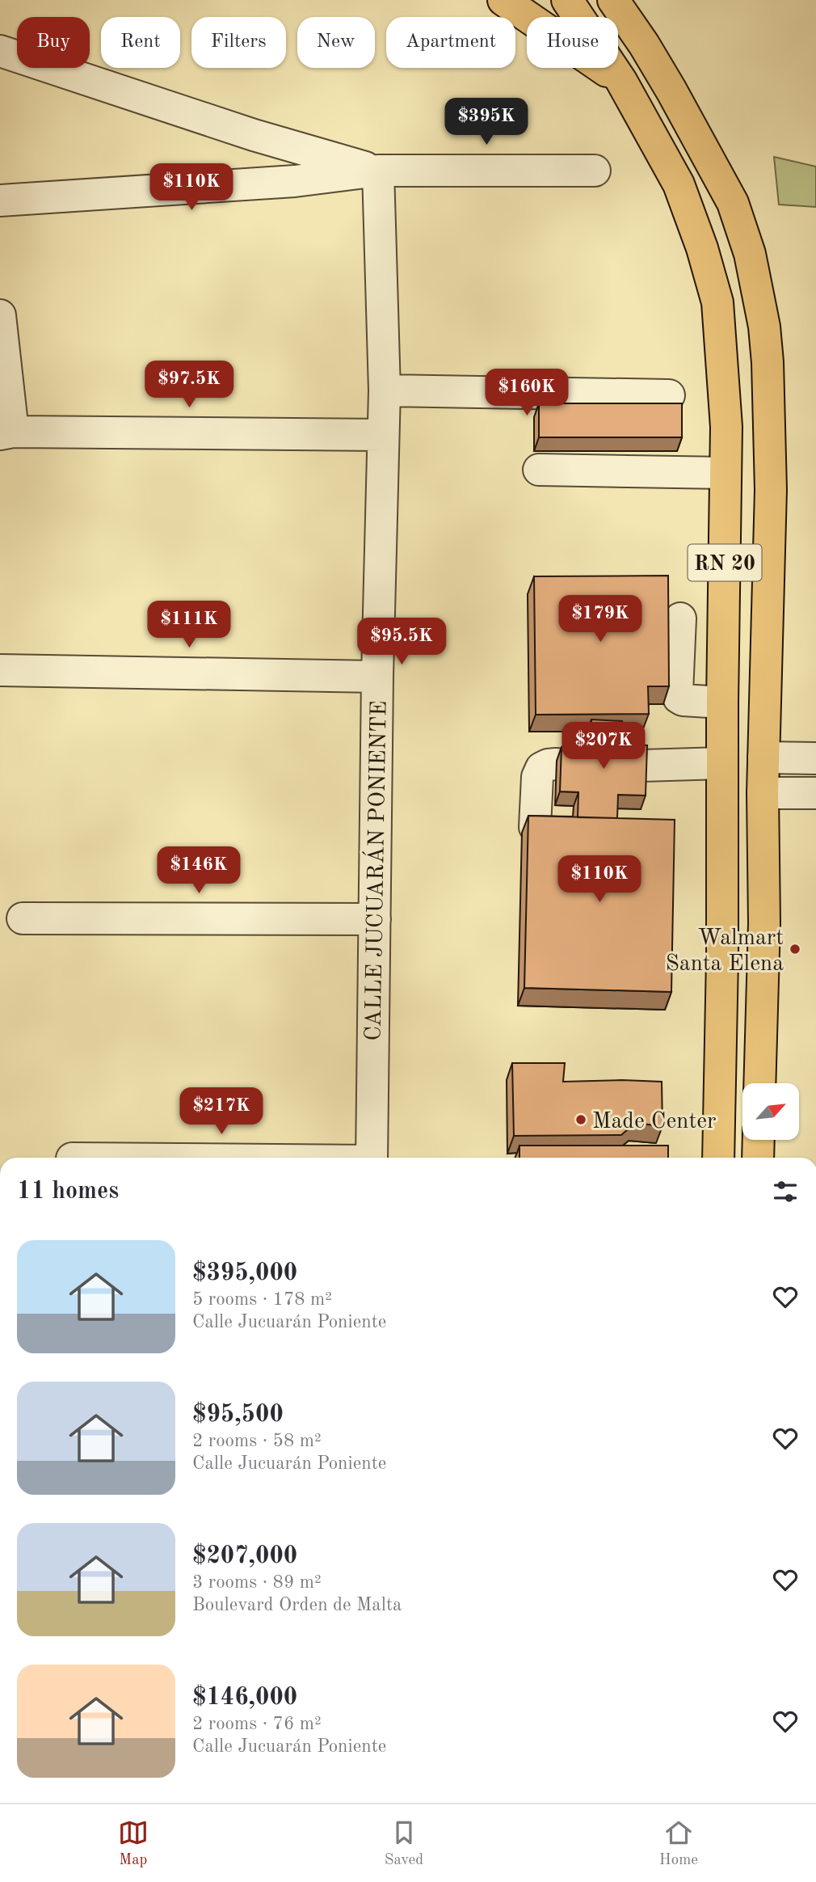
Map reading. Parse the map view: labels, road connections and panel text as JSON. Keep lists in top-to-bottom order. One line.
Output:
{"streets":{"highway":["RN 20"],"street":["CALLE JUCUARÁN PONIENTE"]},"places":["Walmart Santa Elena","Made Center"],"north":"top right","page":{"chip":["Buy","Rent","Filters","New","Apartment","House"],"price":["$395K","$110K","$97.5K","$160K","$179K","$111K","$95.5K","$207K","$146K","$110K","$217K"],"heading":"11 homes","list":[{"name":"$395,000","note":"5 rooms · 178 m² · Calle Jucuarán Poniente"},{"name":"$95,500","note":"2 rooms · 58 m² · Calle Jucuarán Poniente"},{"name":"$207,000","note":"3 rooms · 89 m² · Boulevard Orden de Malta"},{"name":"$146,000","note":"2 rooms · 76 m² · Calle Jucuarán Poniente"}],"tabs":["Map","Saved","Home"]}}
